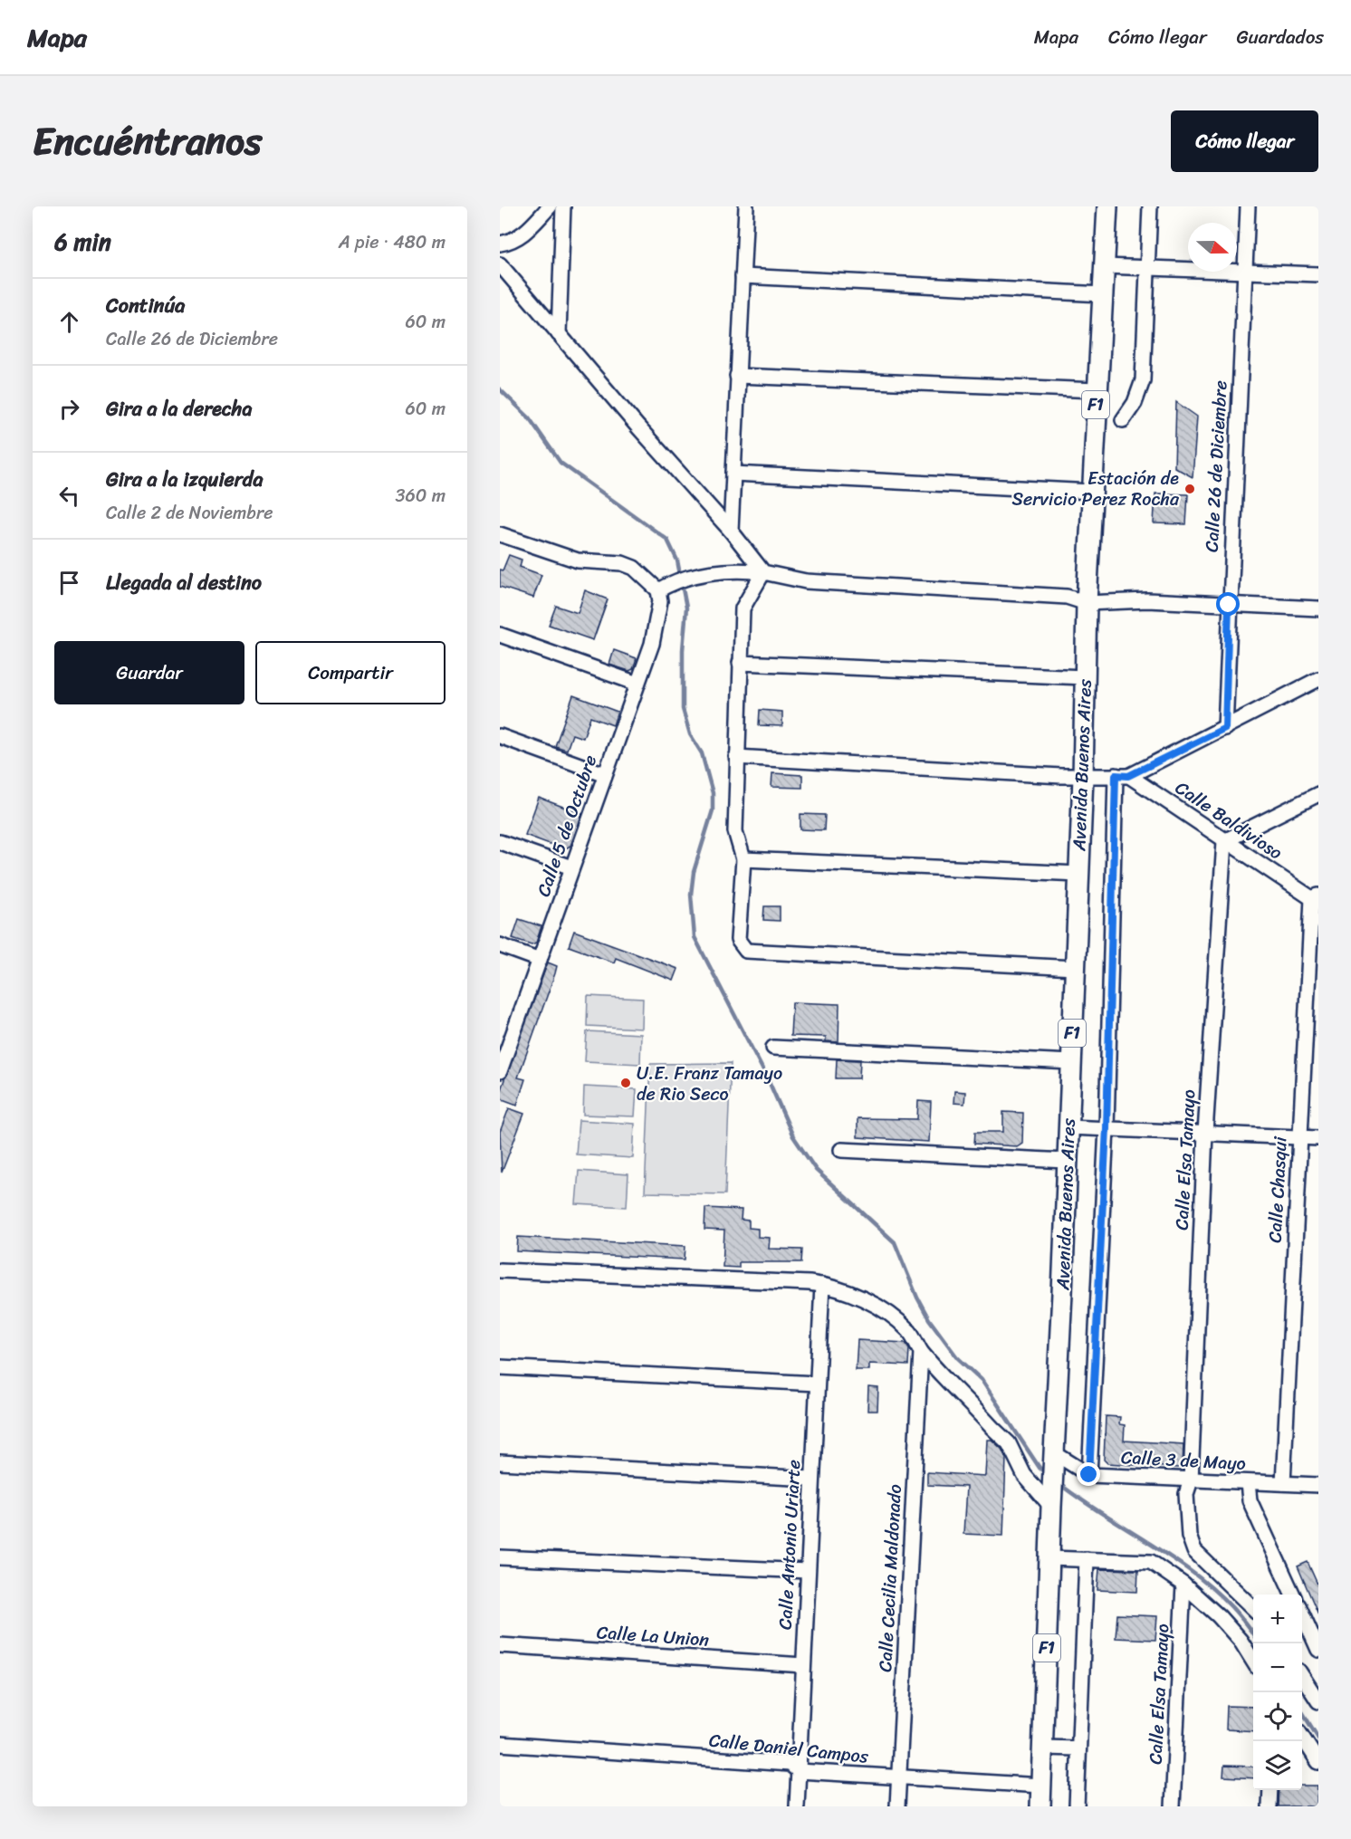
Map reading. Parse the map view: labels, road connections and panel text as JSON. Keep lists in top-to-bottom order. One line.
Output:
{"streets":{"highway":["F1","Avenida Buenos Aires"],"street":["Calle 26 de Diciembre","Calle Baldivioso","Calle 5 de Octubre","Calle Elsa Tamayo","Calle Chasqui","Calle 3 de Mayo","Calle Antonio Uriarte","Calle Cecilia Maldonado","Calle La Union","Calle Daniel Campos"]},"crossings":[["F1","Avenida Buenos Aires"],["Avenida Buenos Aires","Calle 3 de Mayo"],["Avenida Buenos Aires","Calle Daniel Campos"],["Calle Baldivioso","Calle Elsa Tamayo"],["Calle Baldivioso","Calle Chasqui"],["Calle Elsa Tamayo","Calle 3 de Mayo"],["Calle Chasqui","Calle 3 de Mayo"],["Calle Antonio Uriarte","Calle La Union"],["Calle Antonio Uriarte","Calle Daniel Campos"],["Calle Cecilia Maldonado","Calle Daniel Campos"]],"places":["Estación de Servicio Perez Rocha","U.E. Franz Tamayo de Rio Seco"],"north":"right","page":{"header":"Mapa","nav":["Mapa","Cómo llegar","Guardados"],"title":"Encuéntranos","buttons":["Cómo llegar",["Guardar","Compartir"]],"heading":["6 min","A pie · 480 m"],"list":[["Continúa","Calle 26 de Diciembre","60 m"],["Gira a la derecha","60 m"],["Gira a la izquierda","Calle 2 de Noviembre","360 m"],"Llegada al destino"],"map_buttons":["+","−"]}}
